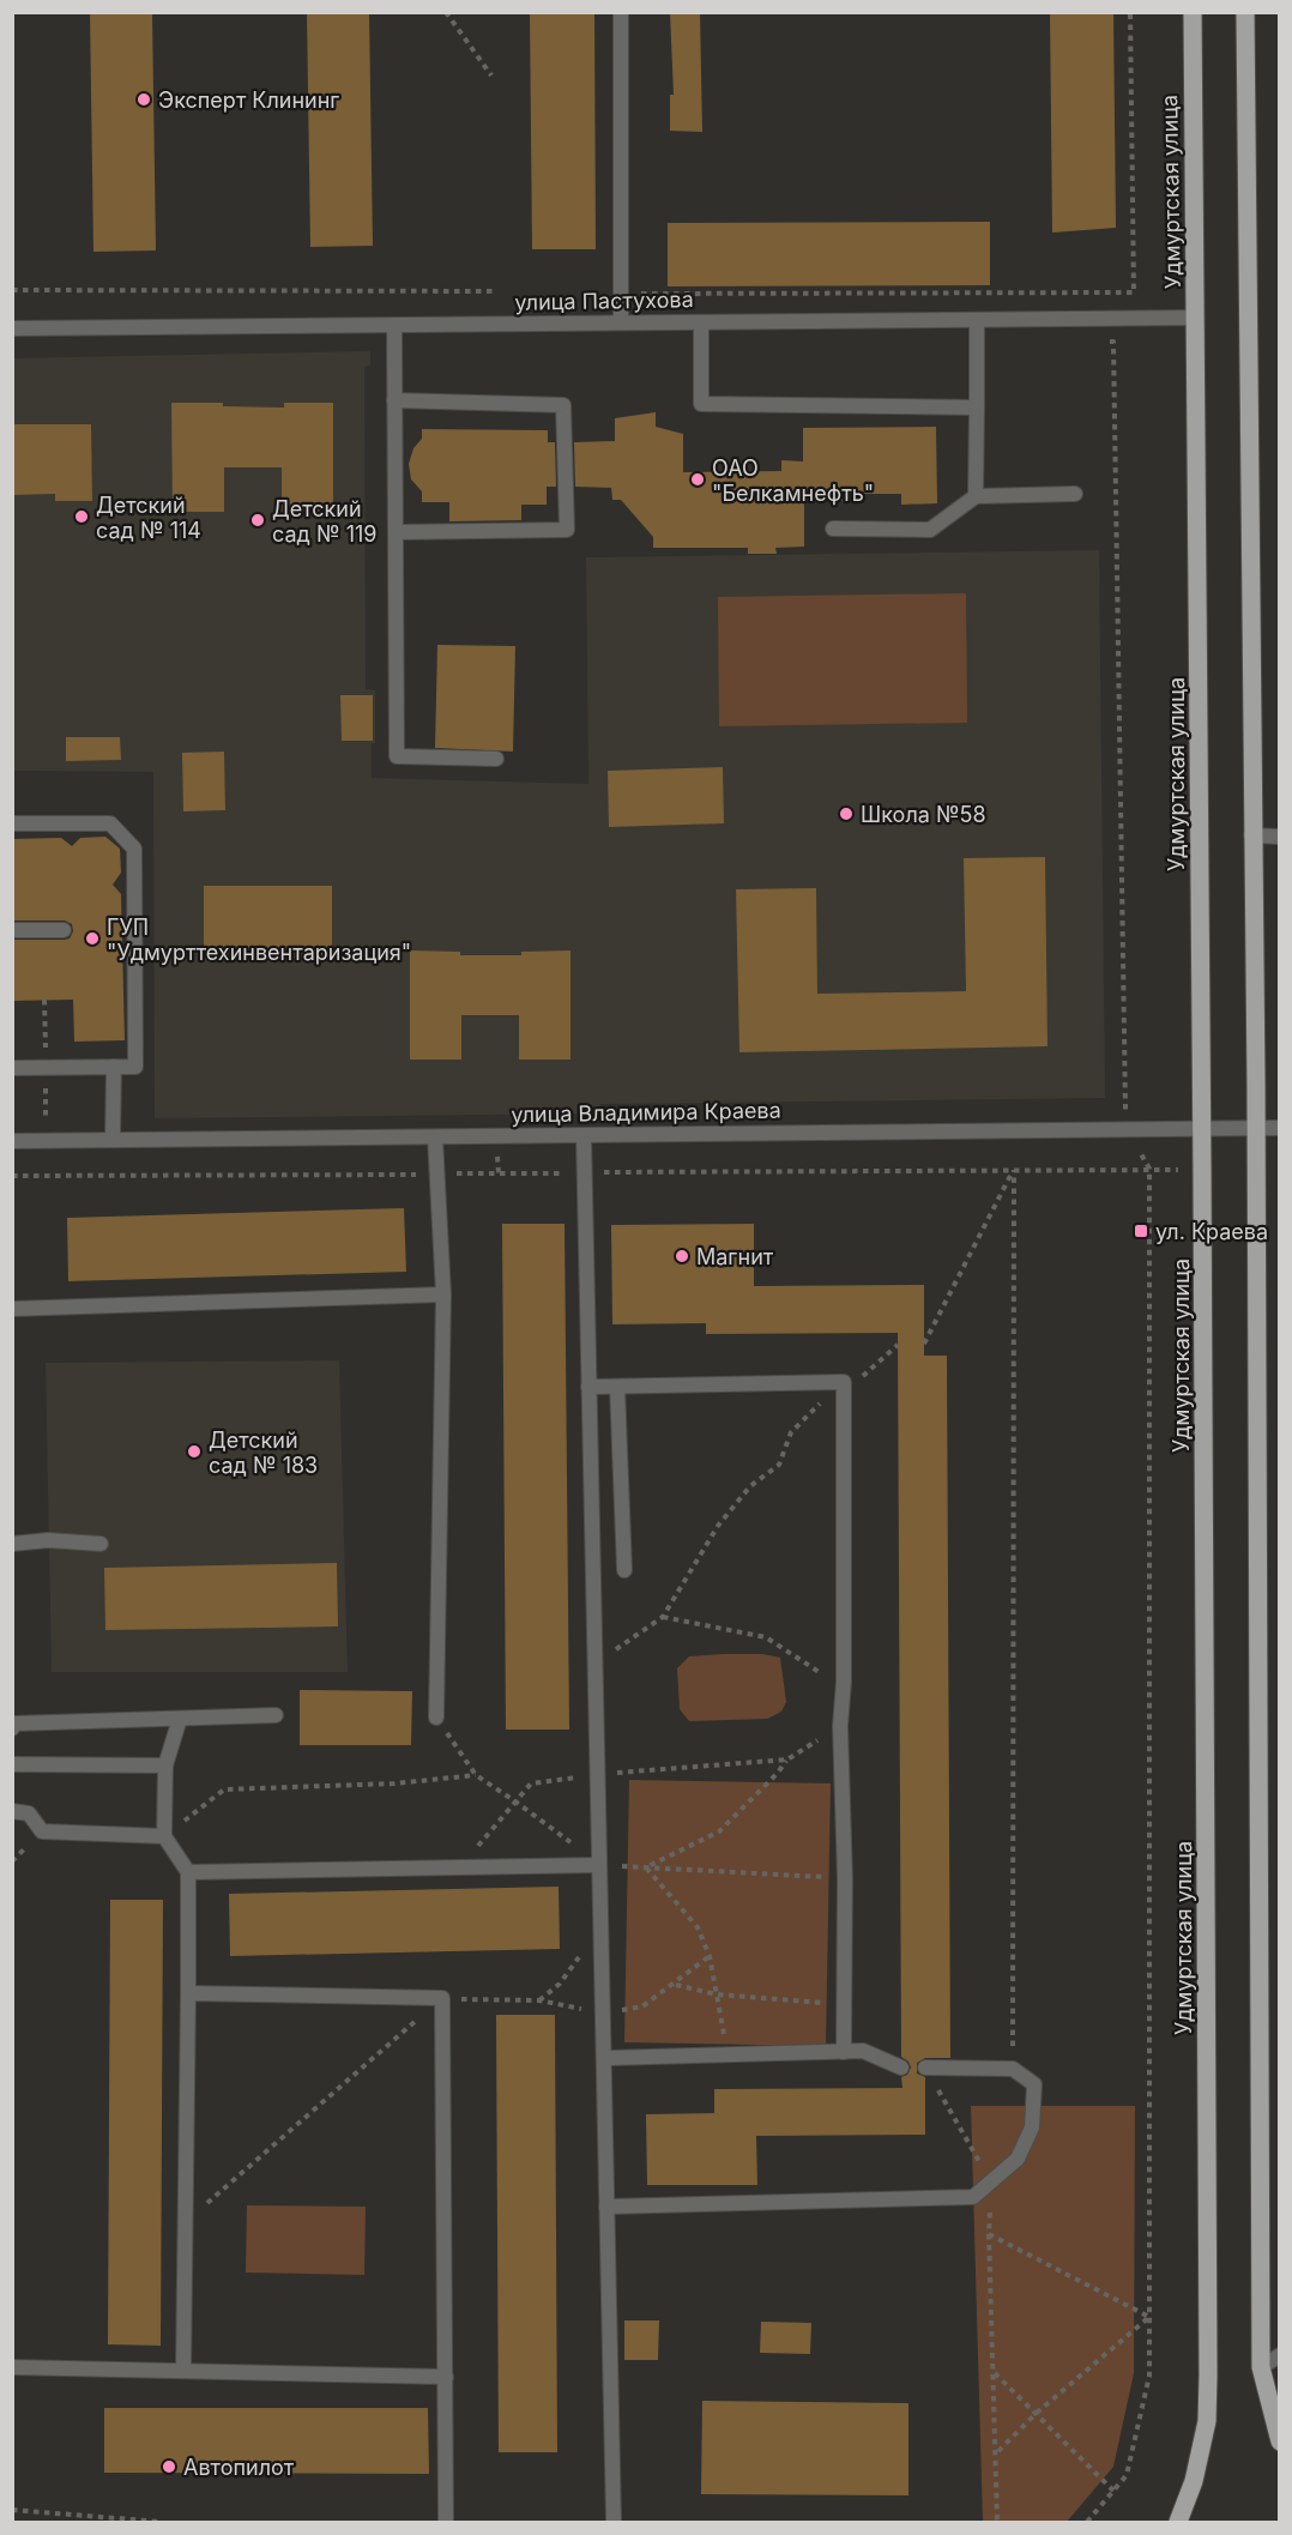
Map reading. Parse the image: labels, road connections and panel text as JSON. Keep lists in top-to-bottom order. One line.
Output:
{"streets":{"main road":["Удмуртская улица"],"street":["улица Пастухова","улица Владимира Краева"]},"crossings":[["Удмуртская улица","улица Пастухова"],["Удмуртская улица","улица Владимира Краева"]],"places":{"other":["Эксперт Клининг","ОАО \"Белкамнефть\"","Детский сад № 114","Детский сад № 119","Школа №58","ГУП \"Удмурттехинвентаризация\"","Магнит","Детский сад № 183","Автопилот"],"transit":["ул. Краева"]}}
